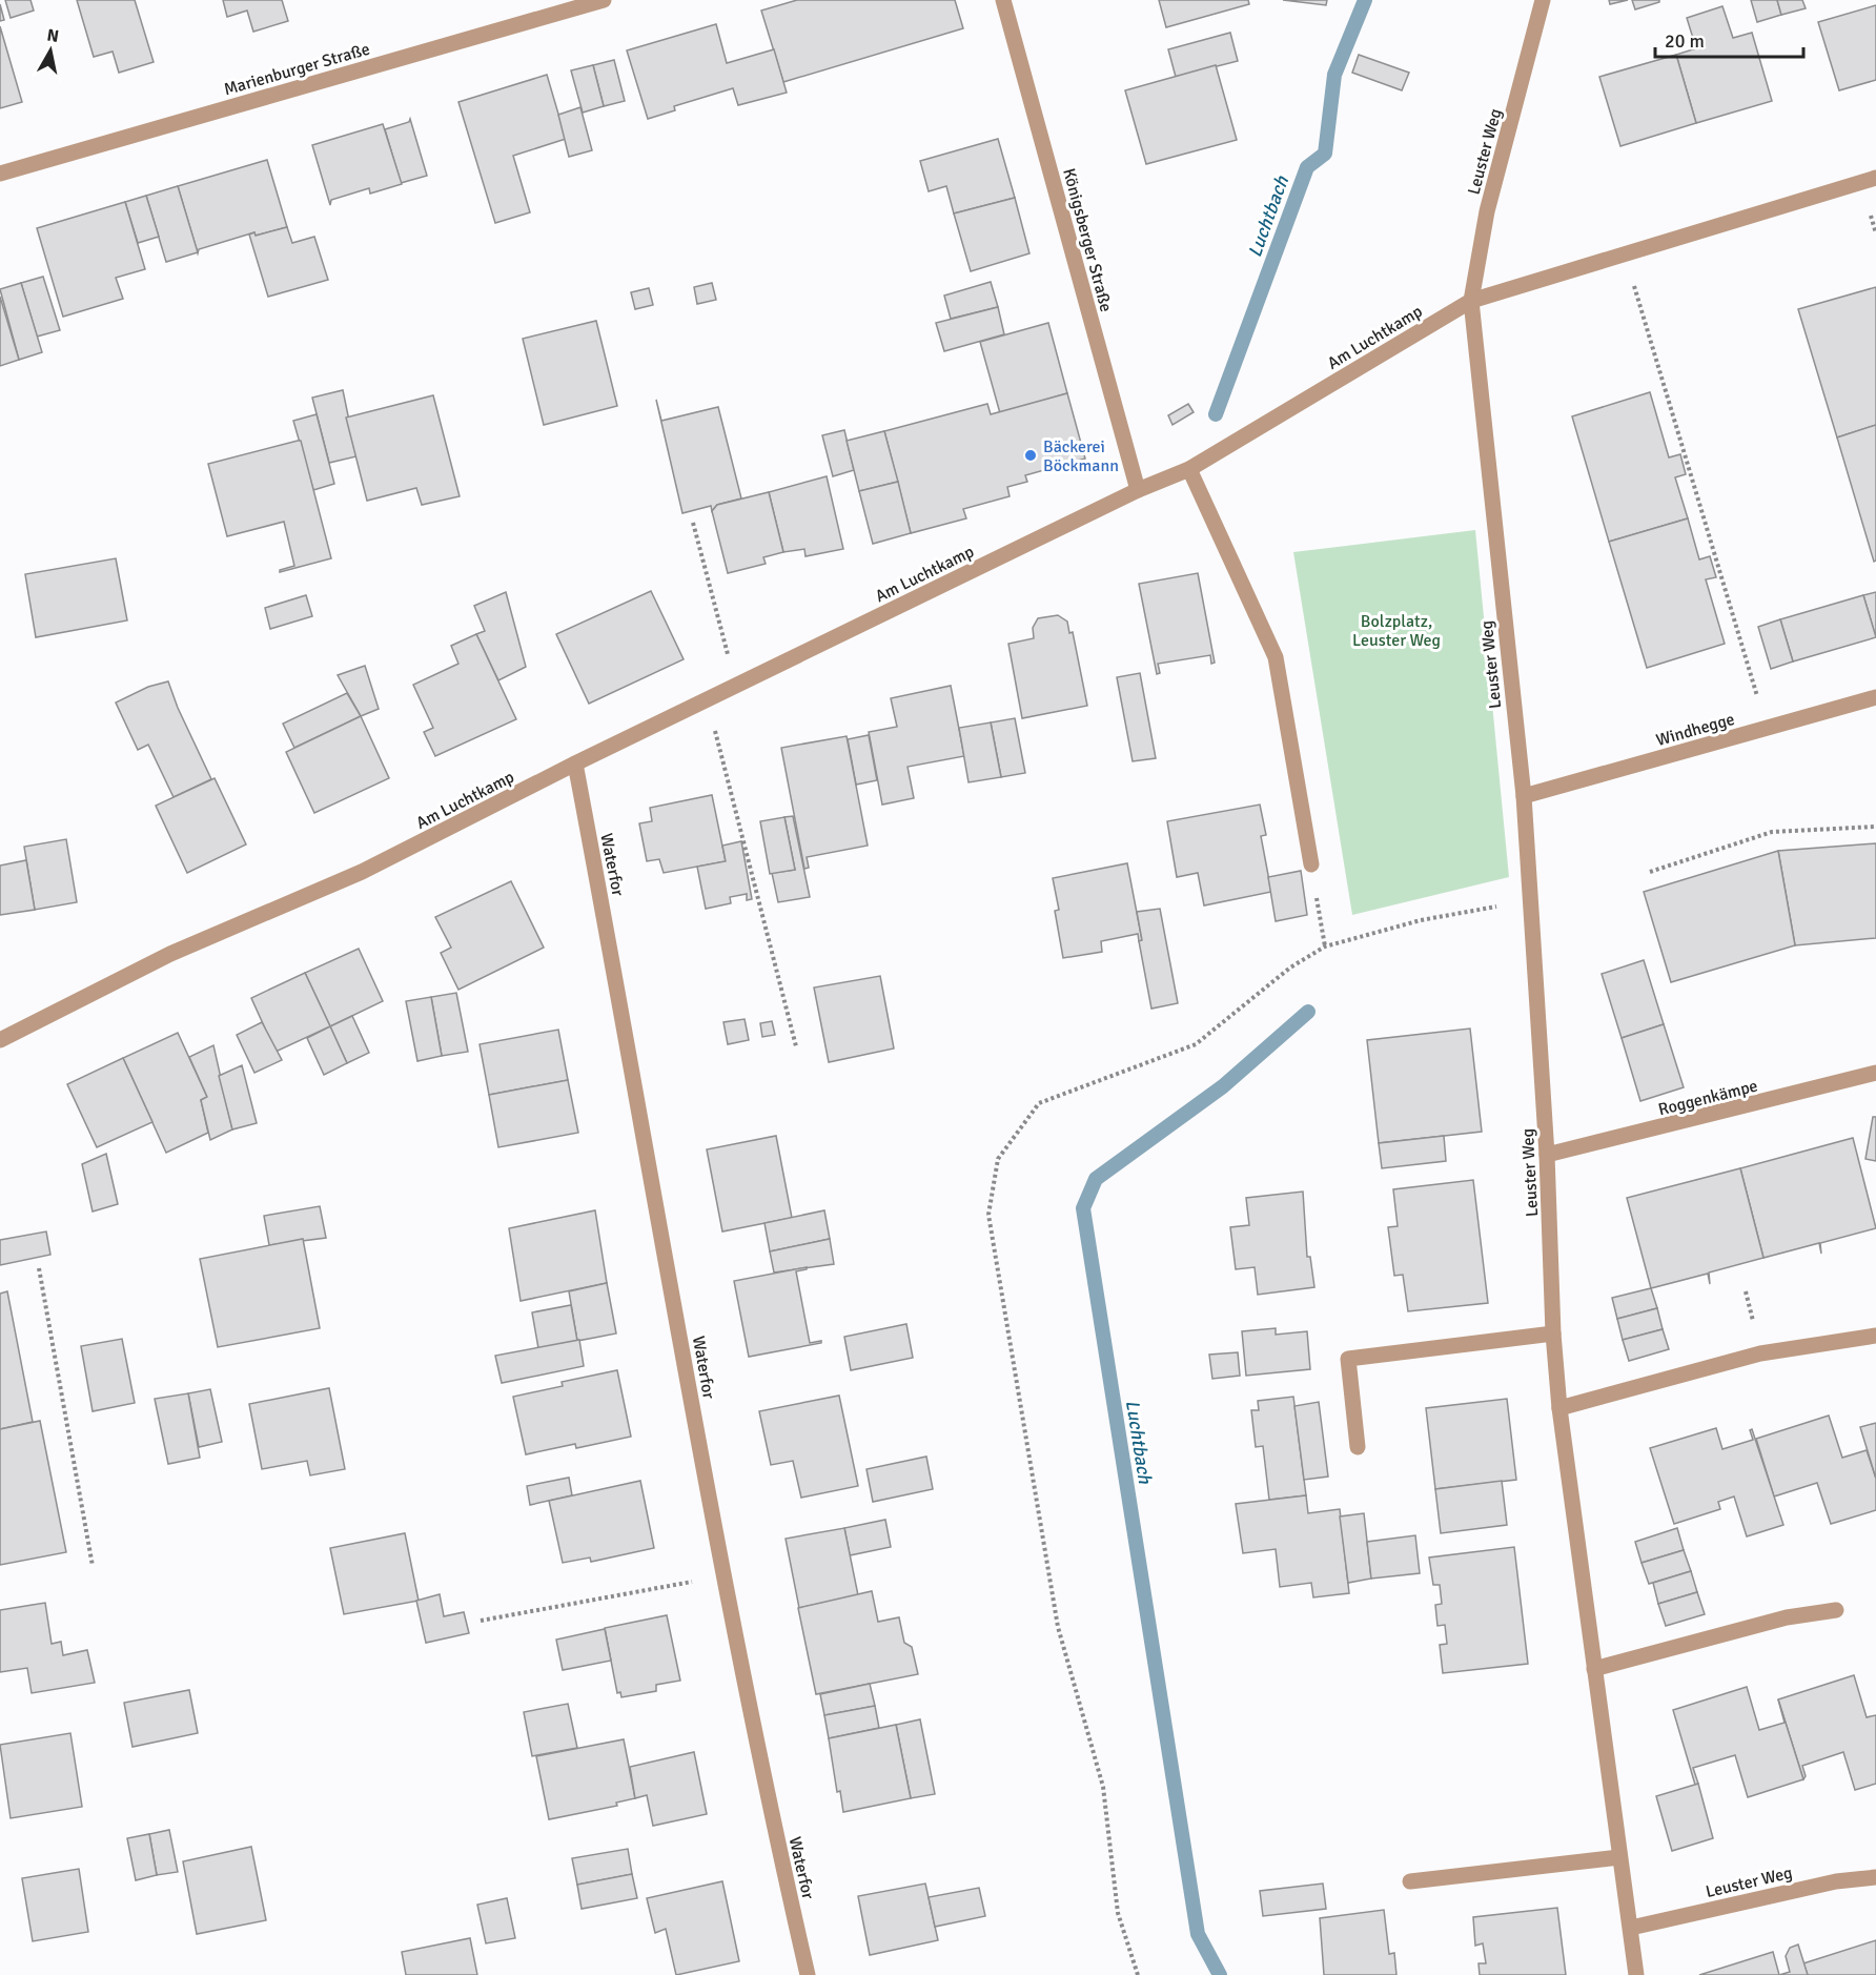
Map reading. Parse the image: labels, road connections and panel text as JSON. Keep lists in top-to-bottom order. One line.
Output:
{"streets":{"street":["Marienburger Straße","Leuster Weg","Königsberger Straße","Am Luchtkamp","Windhegge","Waterfor","Roggenkämpe"]},"crossings":[["Leuster Weg","Am Luchtkamp"],["Leuster Weg","Windhegge"],["Leuster Weg","Roggenkämpe"],["Königsberger Straße","Am Luchtkamp"],["Am Luchtkamp","Waterfor"]],"water":["Luchtbach"],"parks":["Bolzplatz, Leuster Weg"],"places":["Bäckerei Böckmann"],"scale_bar":"20 m","north":"top"}
